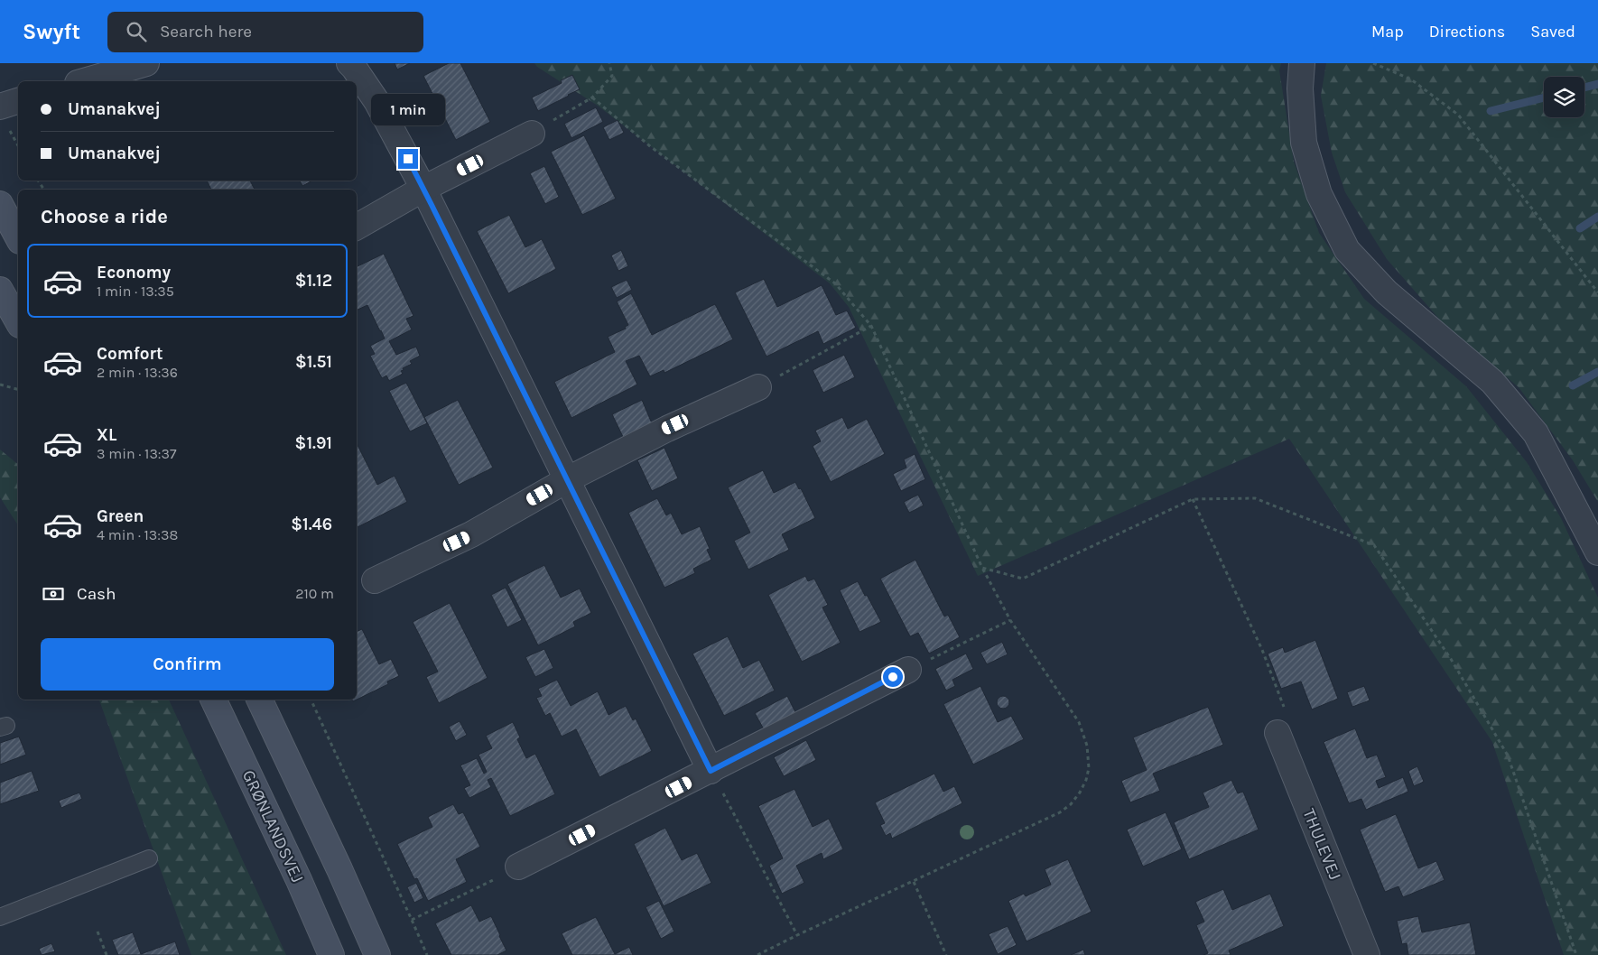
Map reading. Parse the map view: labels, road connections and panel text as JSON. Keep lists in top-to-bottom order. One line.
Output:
{"streets":{"street":["GRØNLANDSVEJ","THULEVEJ"]},"page":{"header":"Swyft","search":"Search here","nav":["Map","Directions","Saved"],"banner":["Umanakvej","Umanakvej"],"bubble":"1 min","heading":"Choose a ride","list":[{"name":"Economy","note":"1 min · 13:35","value":"$1.12"},{"name":"Comfort","note":"2 min · 13:36","value":"$1.51"},{"name":"XL","note":"3 min · 13:37","value":"$1.91"},{"name":"Green","note":"4 min · 13:38","value":"$1.46"}],"pay":["Cash","210 m"],"buttons":"Confirm"}}
